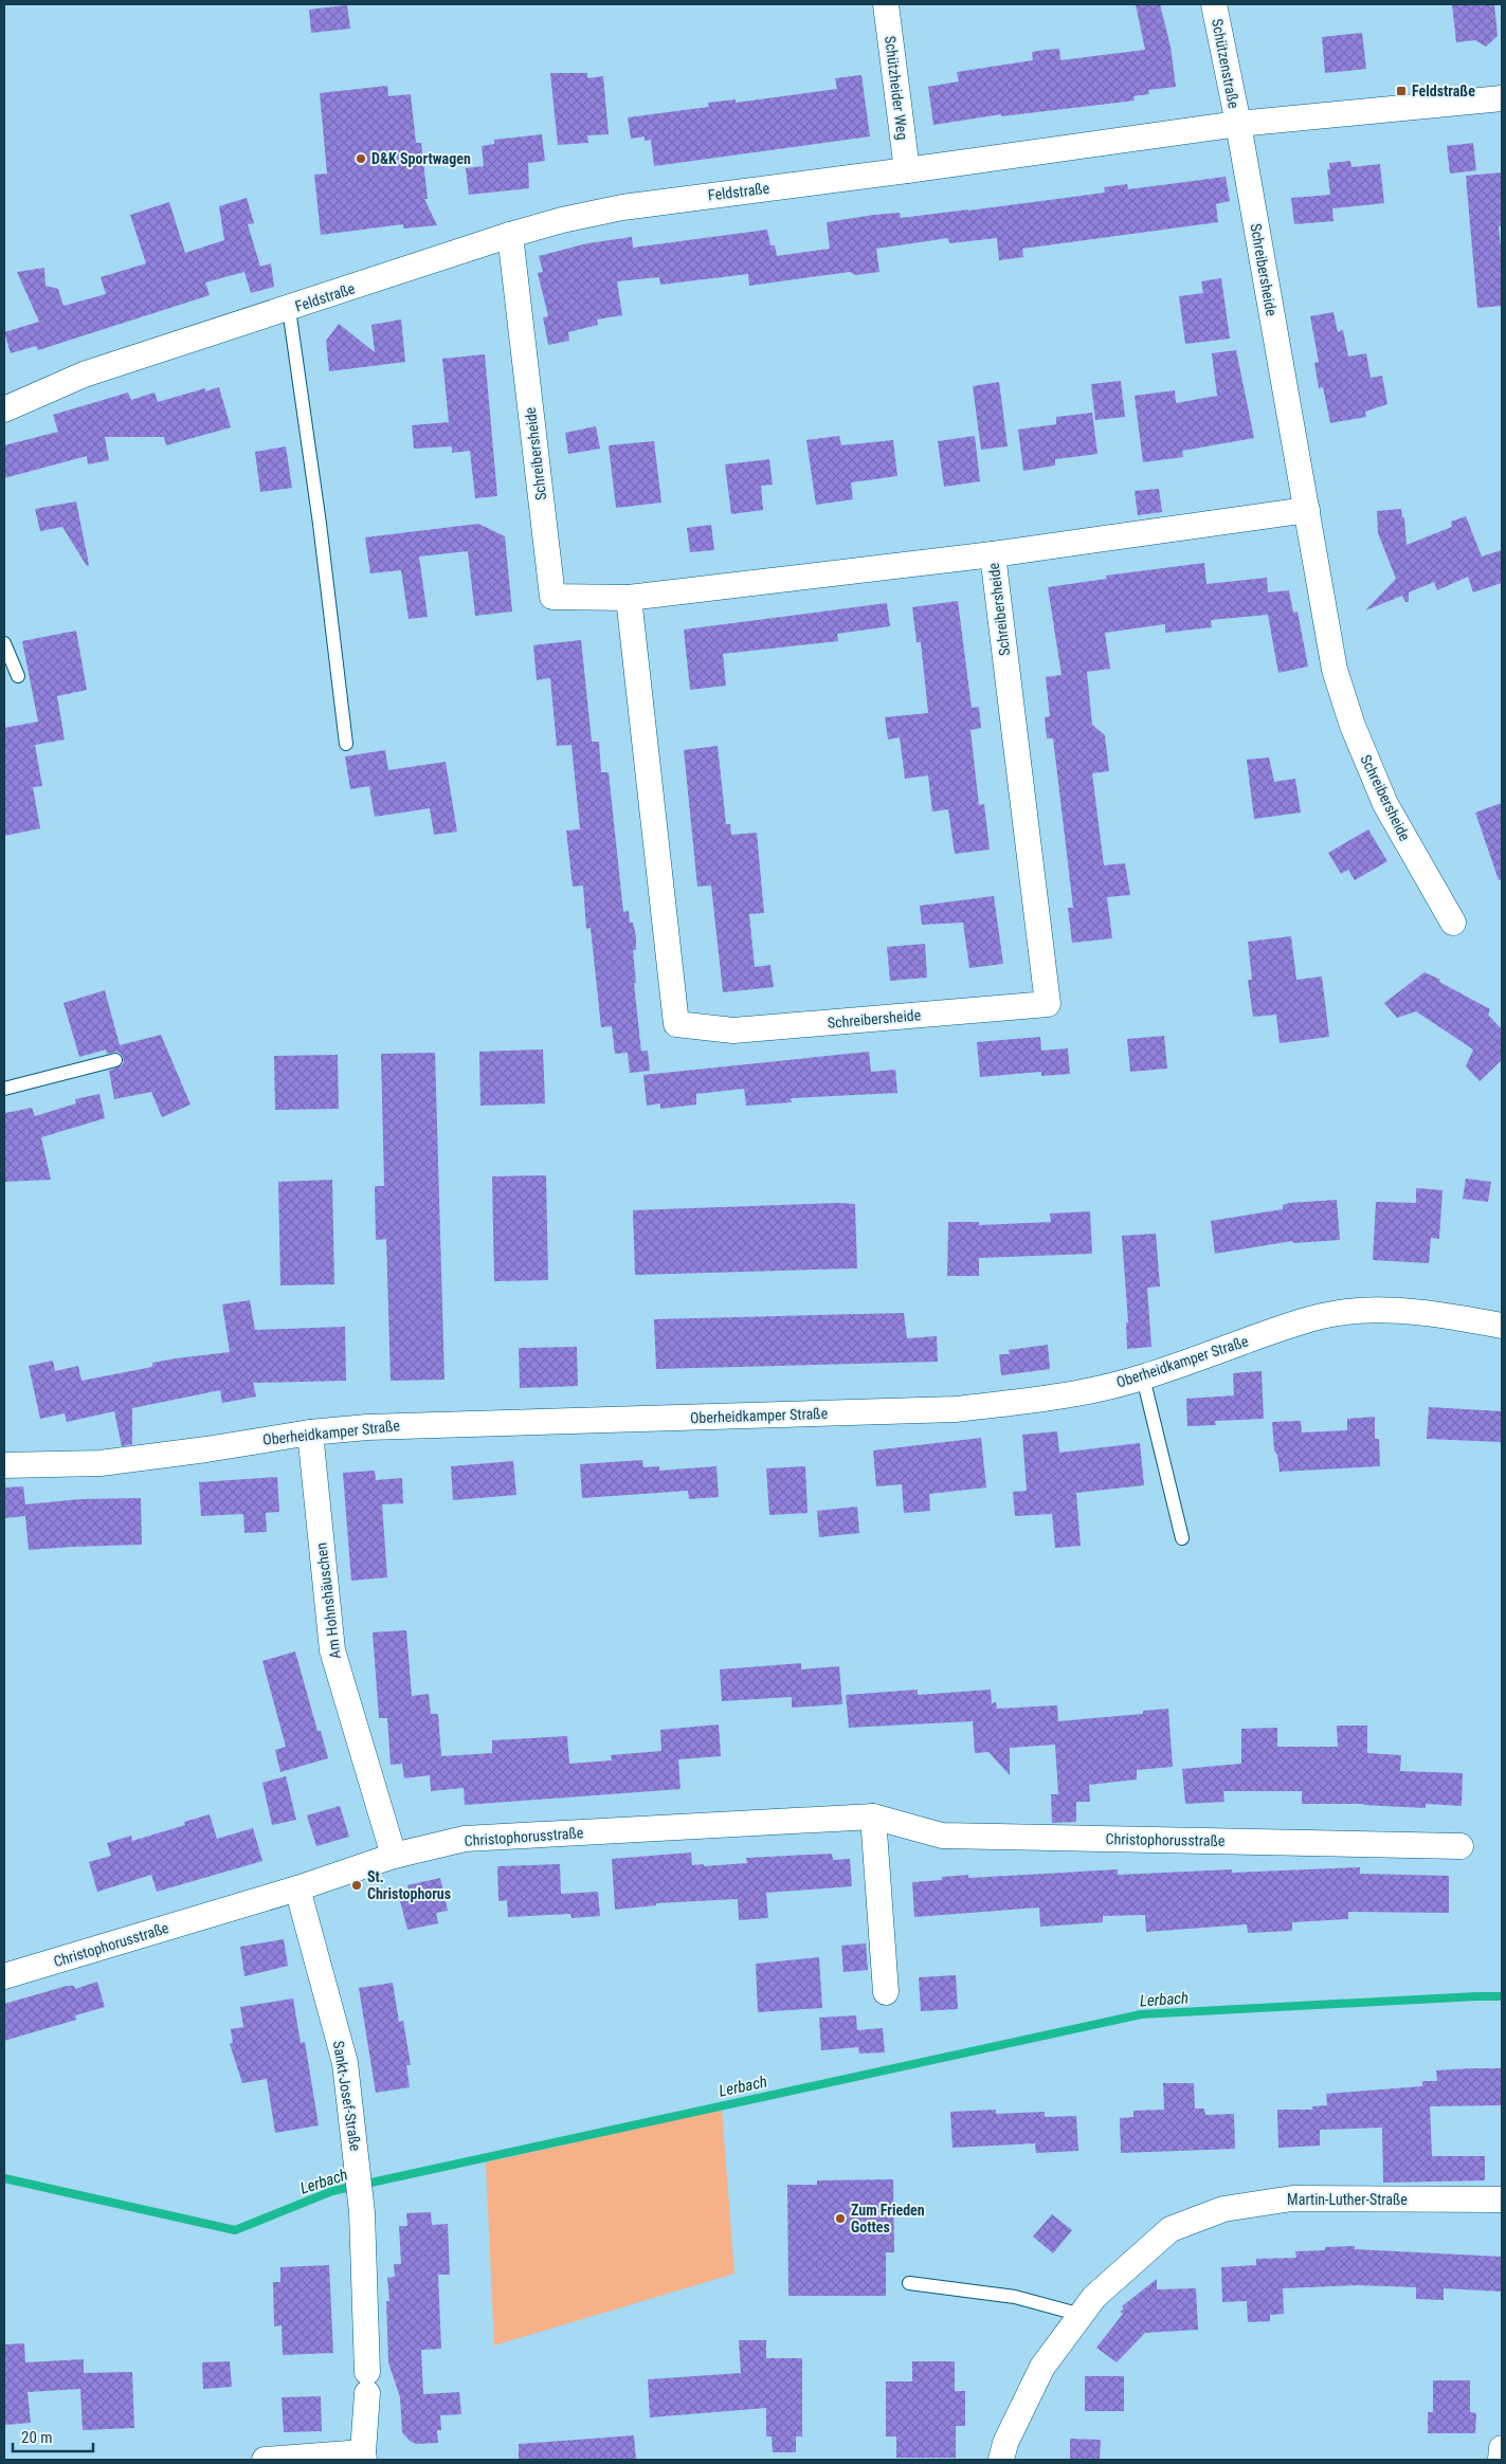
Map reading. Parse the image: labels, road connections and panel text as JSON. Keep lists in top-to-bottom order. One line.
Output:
{"streets":{"street":["Schützenstraße","Schützheider Weg","Feldstraße","Schreibersheide","Oberheidkamper Straße","Am Hohnshäuschen","Christophorusstraße","Sankt-Josef-Straße","Martin-Luther-Straße"]},"crossings":[["Schützenstraße","Feldstraße"],["Schützenstraße","Schreibersheide"],["Schützheider Weg","Feldstraße"],["Feldstraße","Schreibersheide"],["Oberheidkamper Straße","Am Hohnshäuschen"],["Am Hohnshäuschen","Christophorusstraße"],["Christophorusstraße","Sankt-Josef-Straße"]],"water":["Lerbach"],"places":{"transit":["Feldstraße"],"other":["D&K Sportwagen","St. Christophorus","Zum Frieden Gottes"]},"scale_bar":"20 m"}
